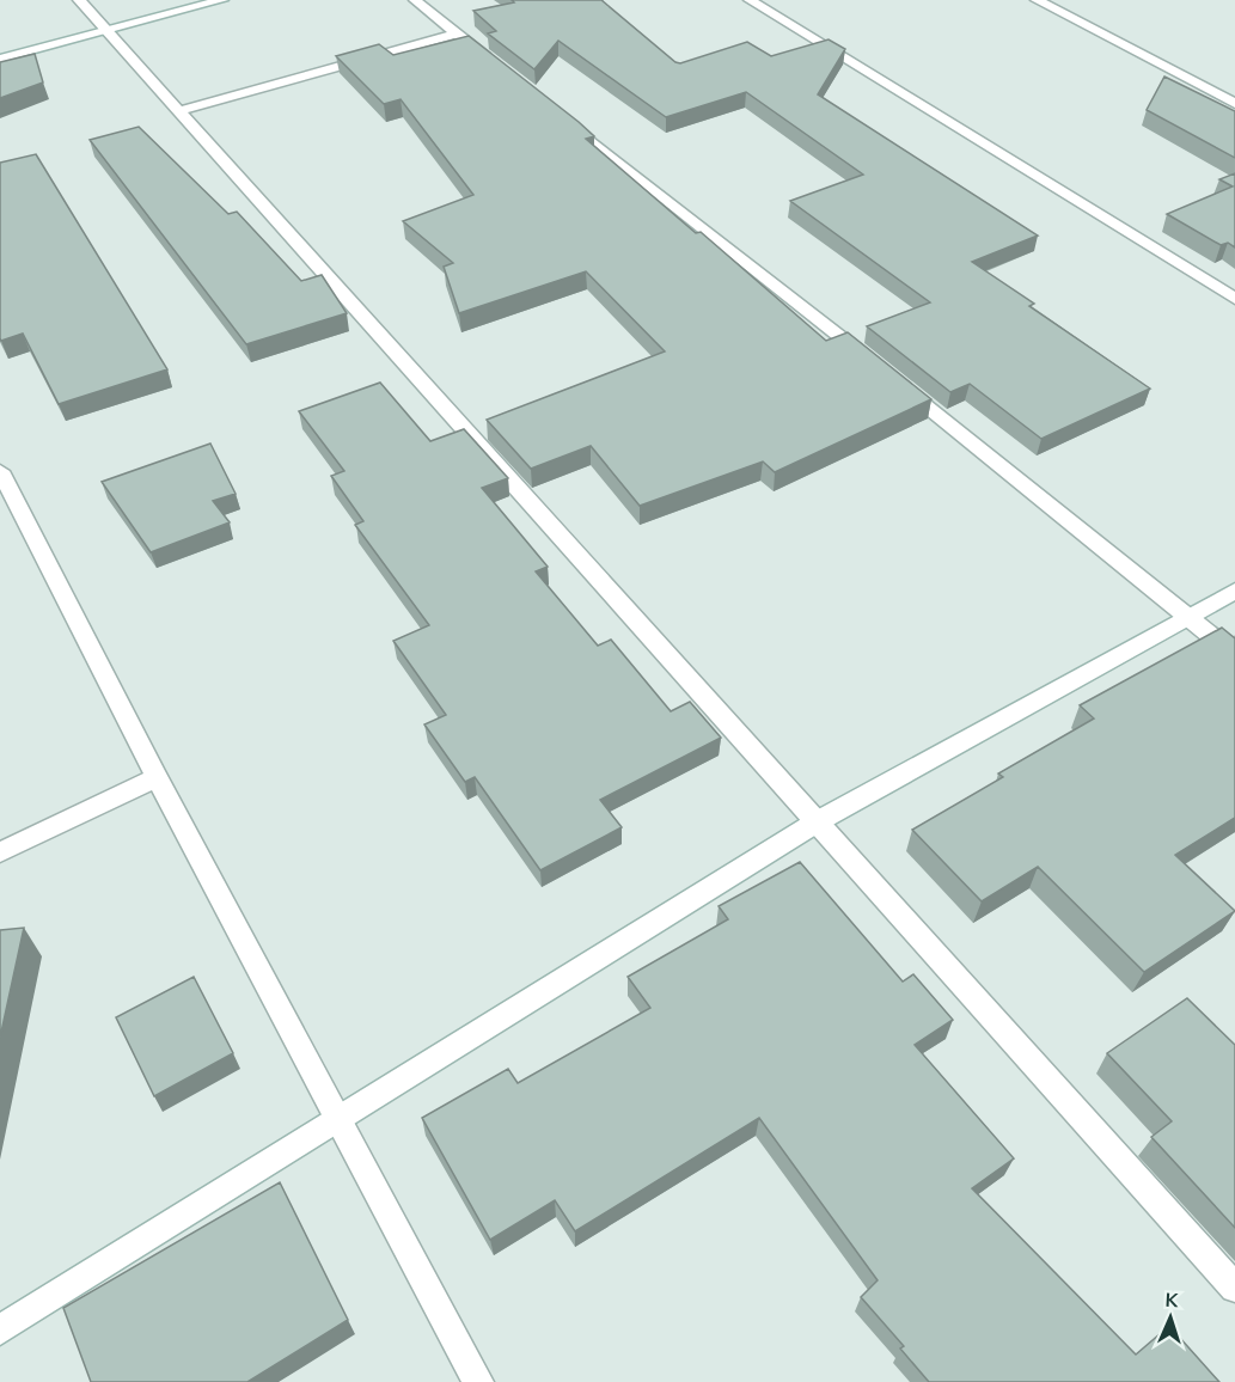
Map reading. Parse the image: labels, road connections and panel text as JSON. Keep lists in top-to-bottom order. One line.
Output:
{"north":"top"}
